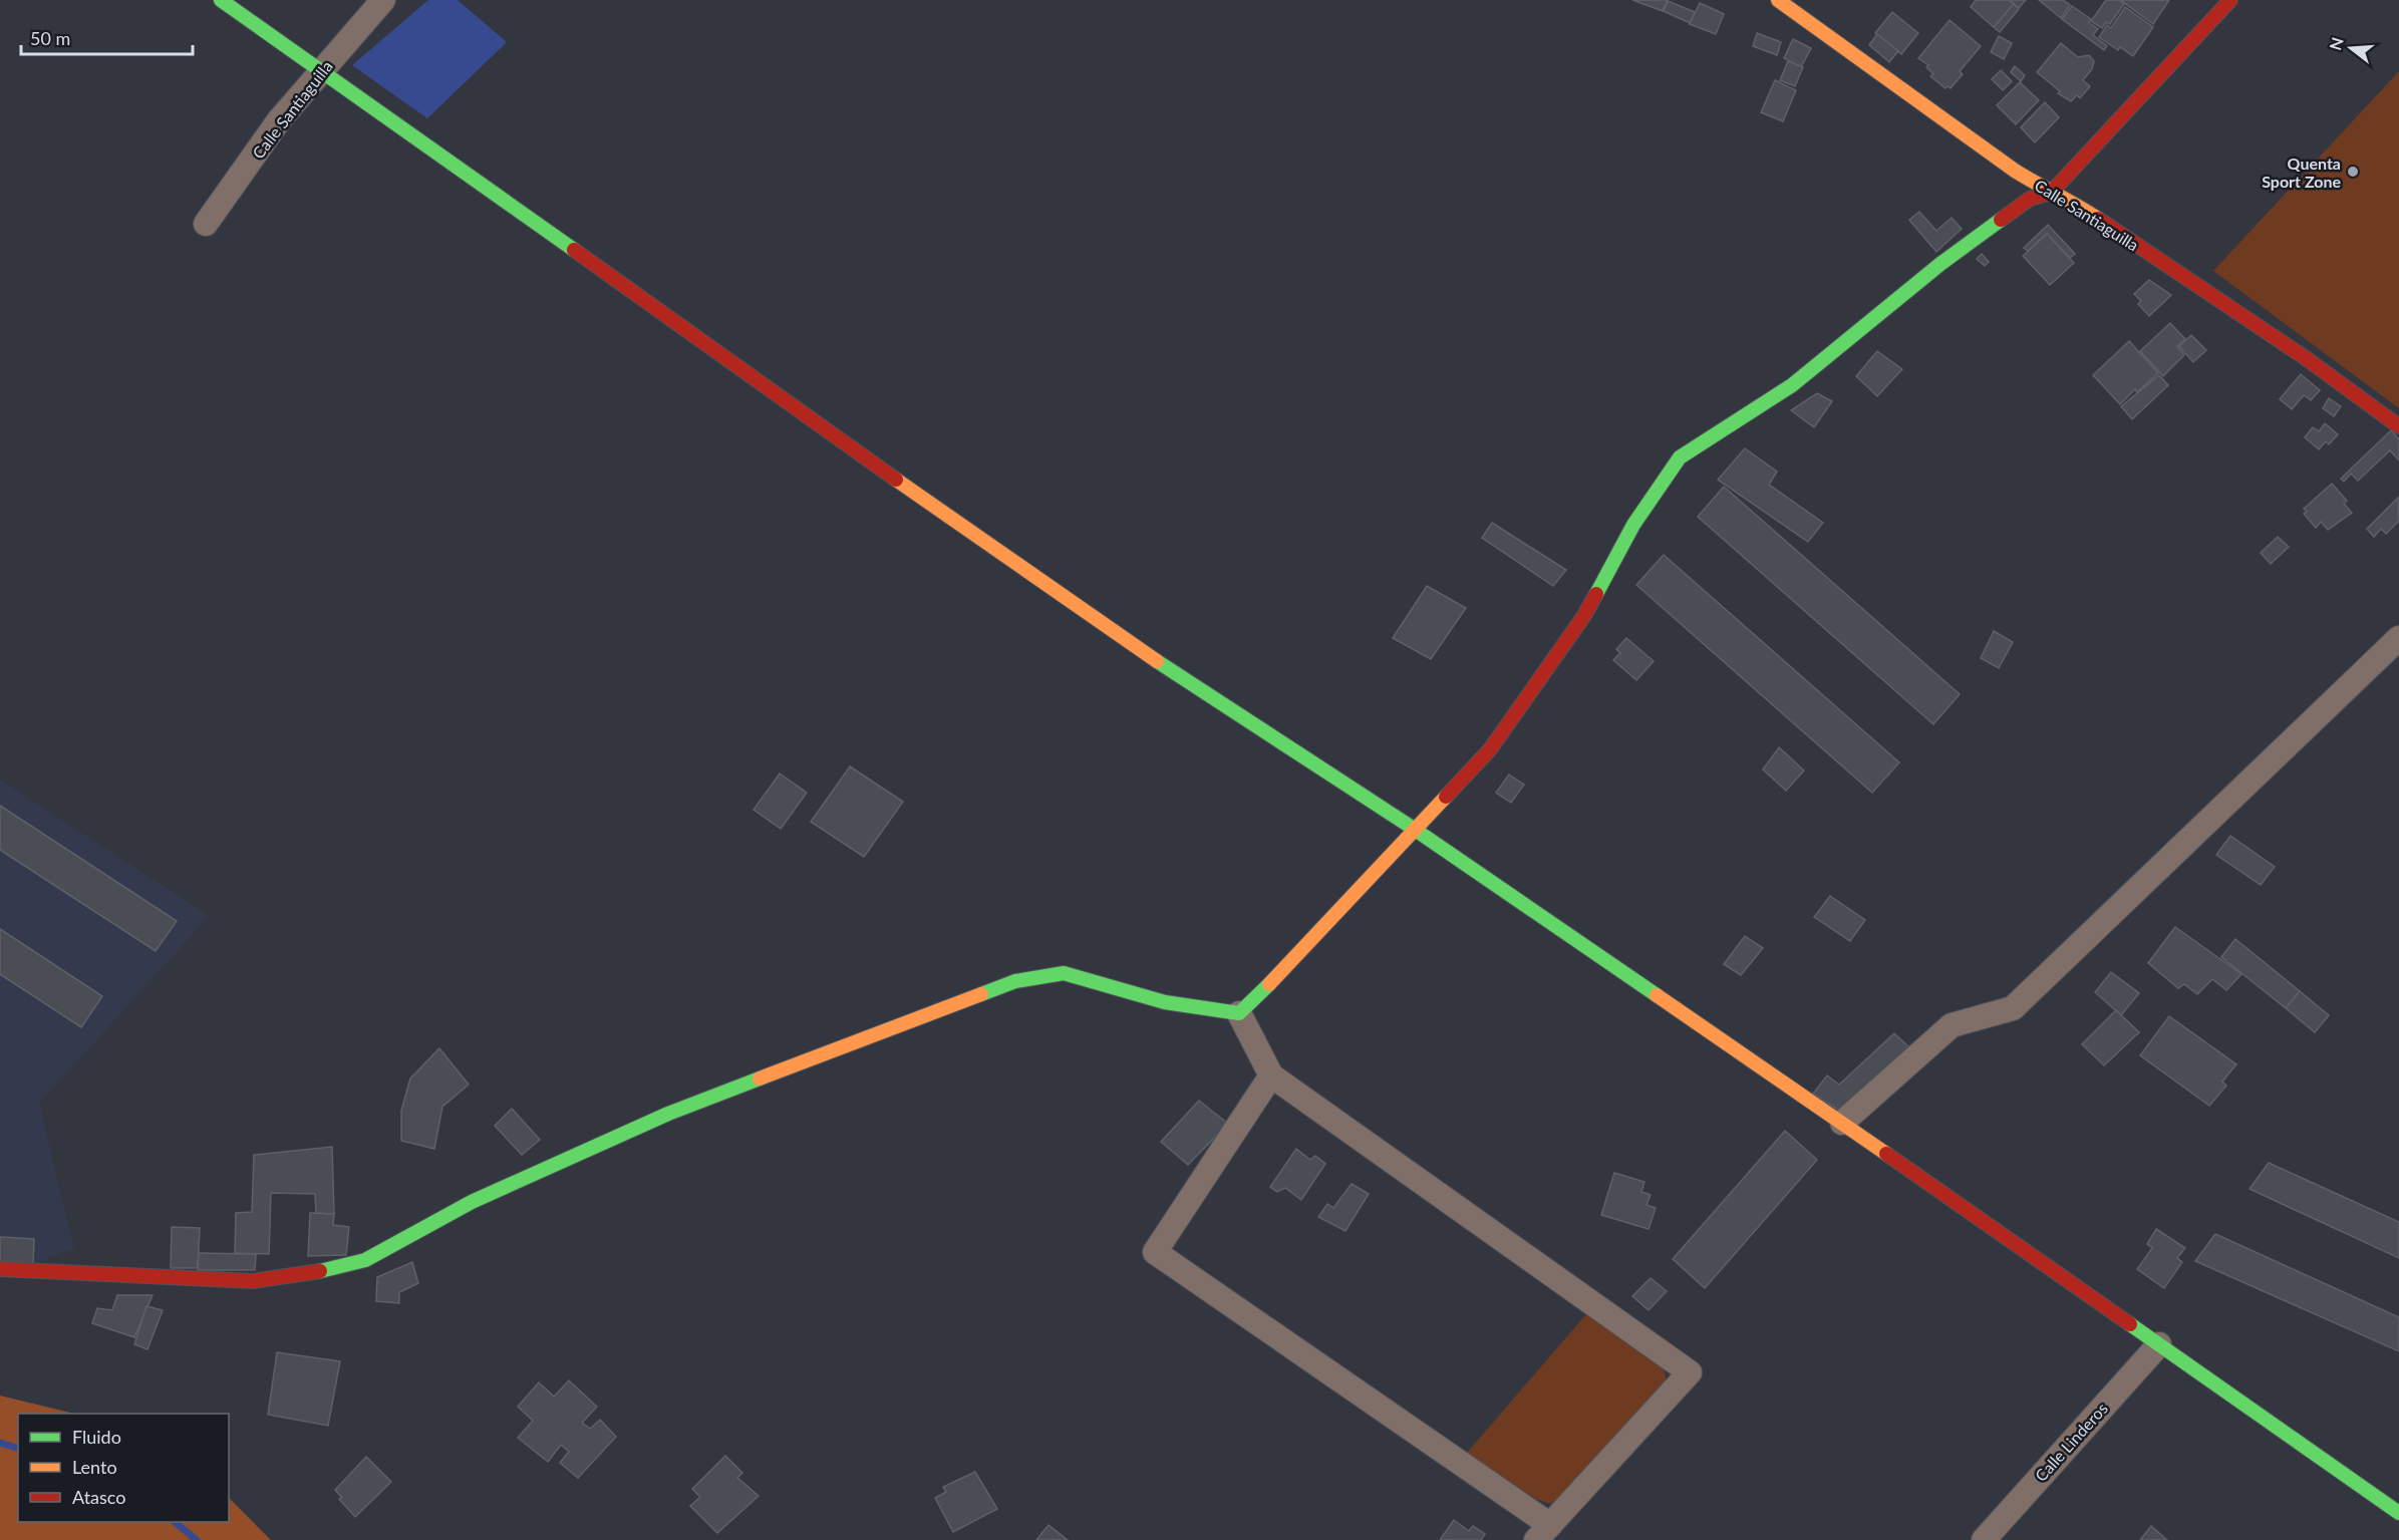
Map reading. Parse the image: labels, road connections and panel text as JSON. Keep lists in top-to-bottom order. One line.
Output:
{"streets":{"street":["Calle Santiaguilla","Calle Linderos"]},"places":["Quenta Sport Zone"],"legend":["Fluido","Lento","Atasco"],"scale_bar":"50 m","north":"left"}
